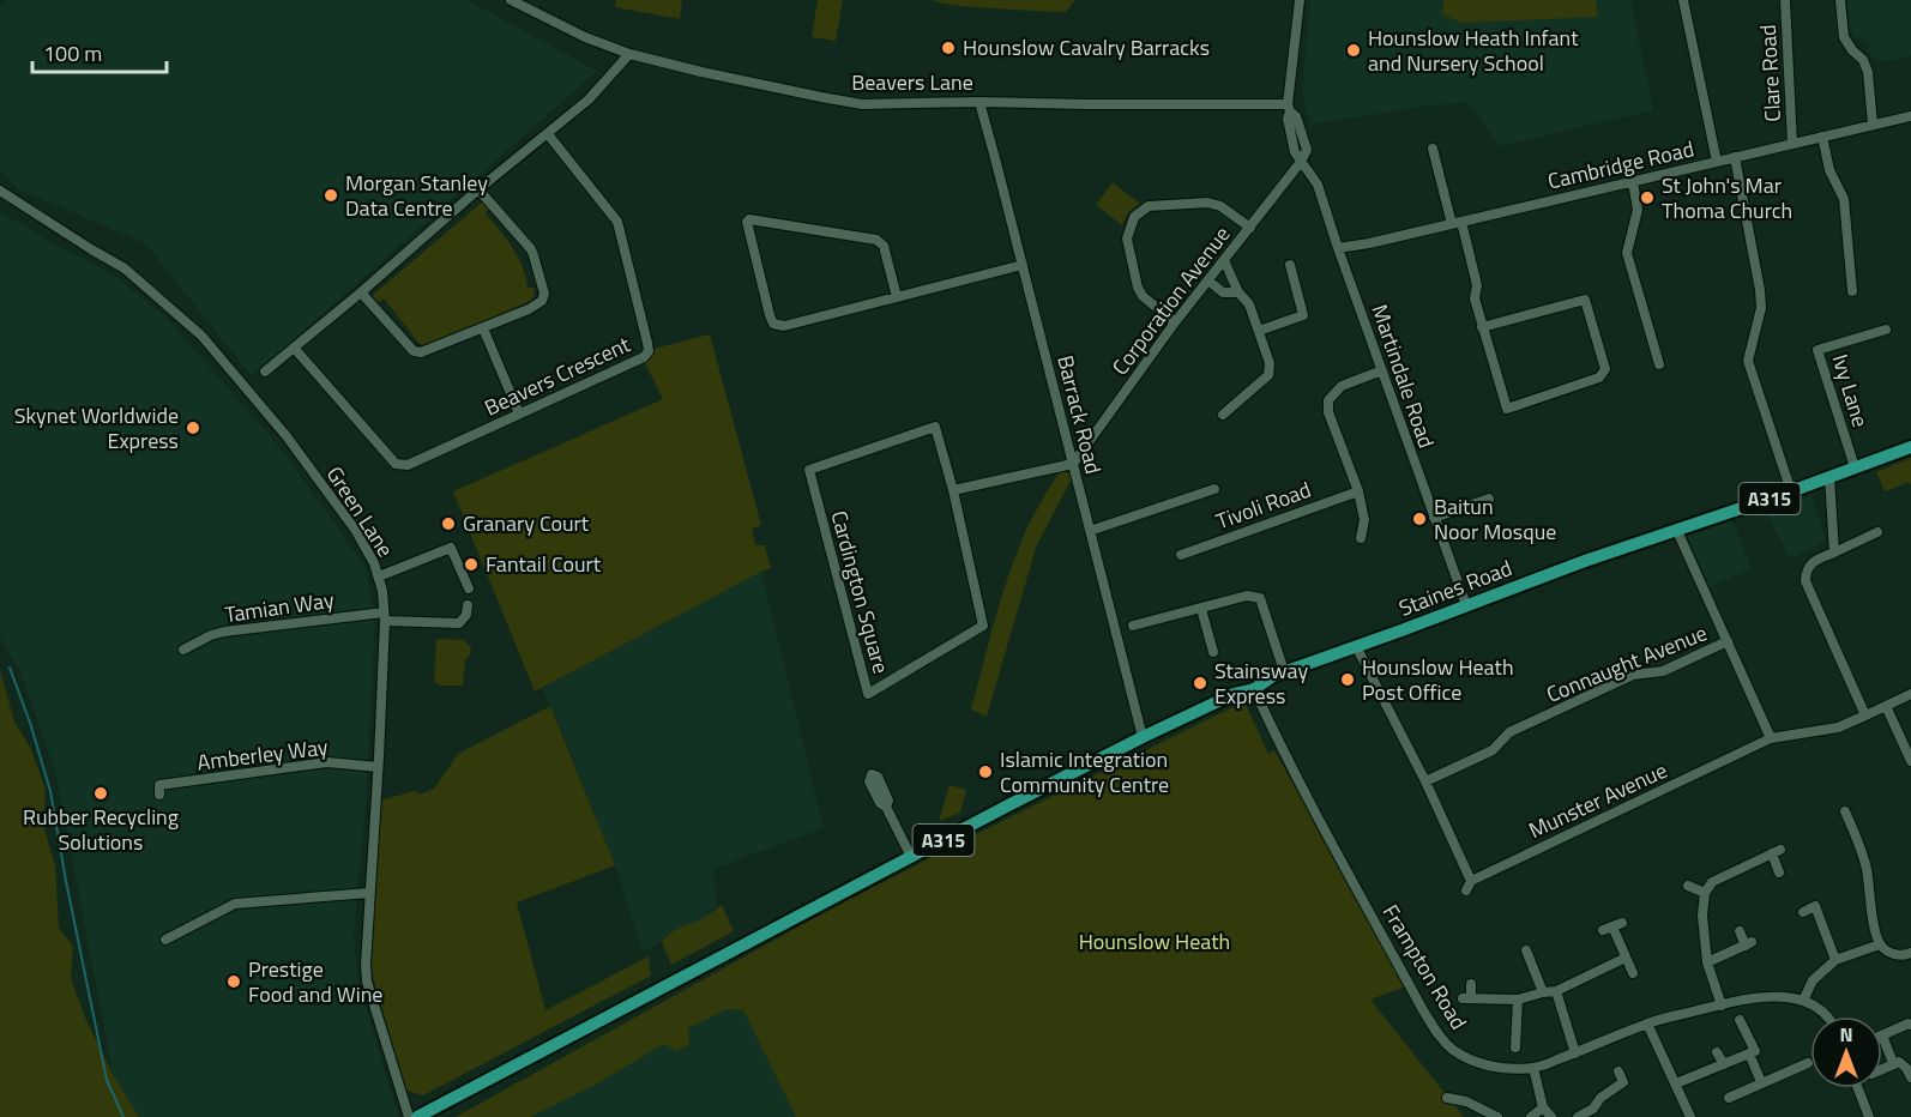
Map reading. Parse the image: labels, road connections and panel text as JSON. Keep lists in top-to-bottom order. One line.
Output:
{"streets":{"main road":["A315","Staines Road"],"street":["Clare Road","Beavers Lane","Cambridge Road","Corporation Avenue","Beavers Crescent","Martindale Road","Ivy Lane","Barrack Road","Tivoli Road","Green Lane","Cardington Square","Tamian Way","Connaught Avenue","Amberley Way","Munster Avenue","Frampton Road"]},"crossings":[["Clare Road","Cambridge Road"],["Beavers Lane","Barrack Road"],["Cambridge Road","Martindale Road"],["Corporation Avenue","Martindale Road"],["Corporation Avenue","Barrack Road"],["Martindale Road","Staines Road"],["Ivy Lane","Staines Road"],["Barrack Road","A315"],["Barrack Road","Staines Road"],["A315","Staines Road"],["Green Lane","Tamian Way"],["Green Lane","Amberley Way"],["Staines Road","Frampton Road"]],"parks":["Hounslow Heath"],"places":["Hounslow Cavalry Barracks","Hounslow Heath Infant and Nursery School","Morgan Stanley Data Centre","St John's Mar Thoma Church","Skynet Worldwide Express","Baitun Noor Mosque","Granary Court","Fantail Court","Hounslow Heath Post Office","Stainsway Express","Islamic Integration Community Centre","Rubber Recycling Solutions","Prestige Food and Wine"],"scale_bar":"100 m","north":"top"}
